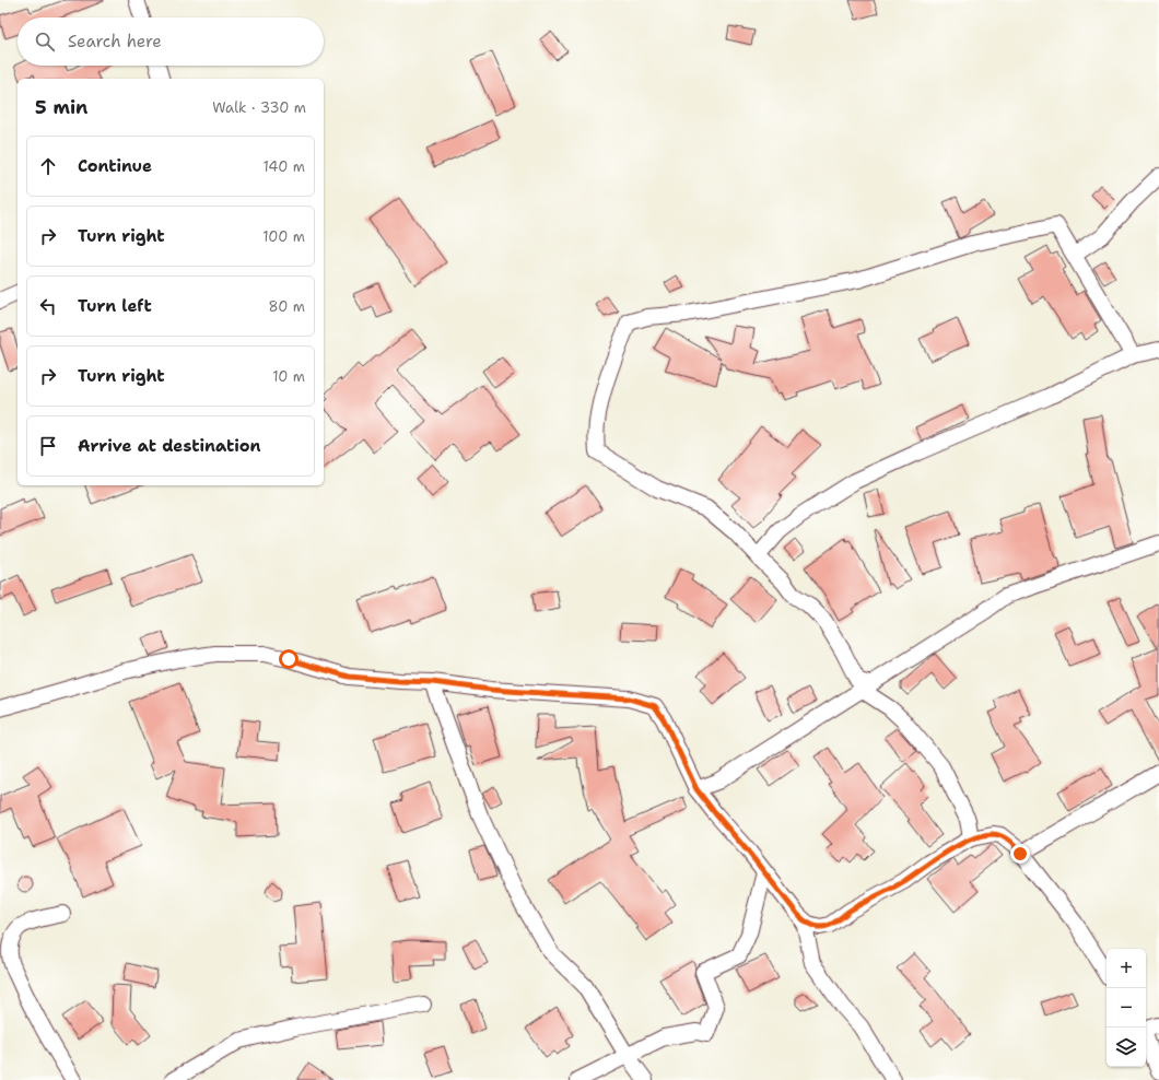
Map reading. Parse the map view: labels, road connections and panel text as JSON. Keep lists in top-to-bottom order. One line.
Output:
{"page":{"search":"Search here","heading":["5 min","Walk · 330 m"],"list":[["Continue","140 m"],["Turn right","100 m"],["Turn left","80 m"],["Turn right","10 m"],"Arrive at destination"],"map_buttons":["+","−"]}}
